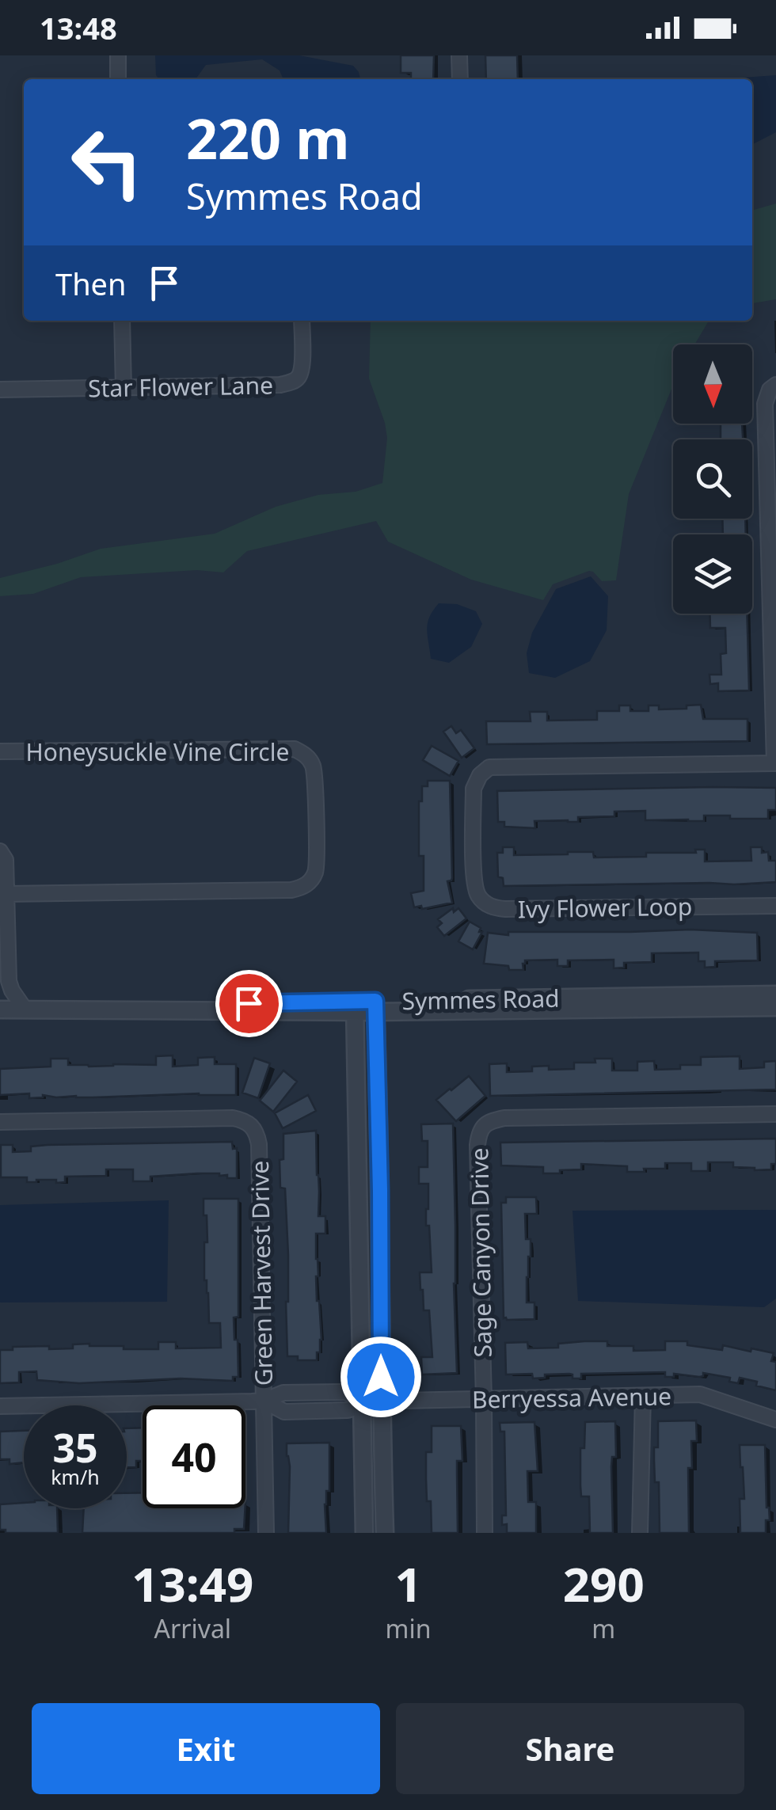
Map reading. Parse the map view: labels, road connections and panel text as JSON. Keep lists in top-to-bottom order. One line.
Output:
{"streets":{"street":["Star Flower Lane","Honeysuckle Vine Circle","Ivy Flower Loop","Symmes Road","Sage Canyon Drive","Green Harvest Drive","Berryessa Avenue"]},"crossings":[["Sage Canyon Drive","Berryessa Avenue"],["Green Harvest Drive","Berryessa Avenue"]],"north":"bottom","page":{"status":"13:48","turn":["220 m","Symmes Road"],"then":"Then","speed":"35 km/h","limit":"40","eta":["13:49","Arrival","1","min","290","m"],"buttons":["Exit","Share"]}}
